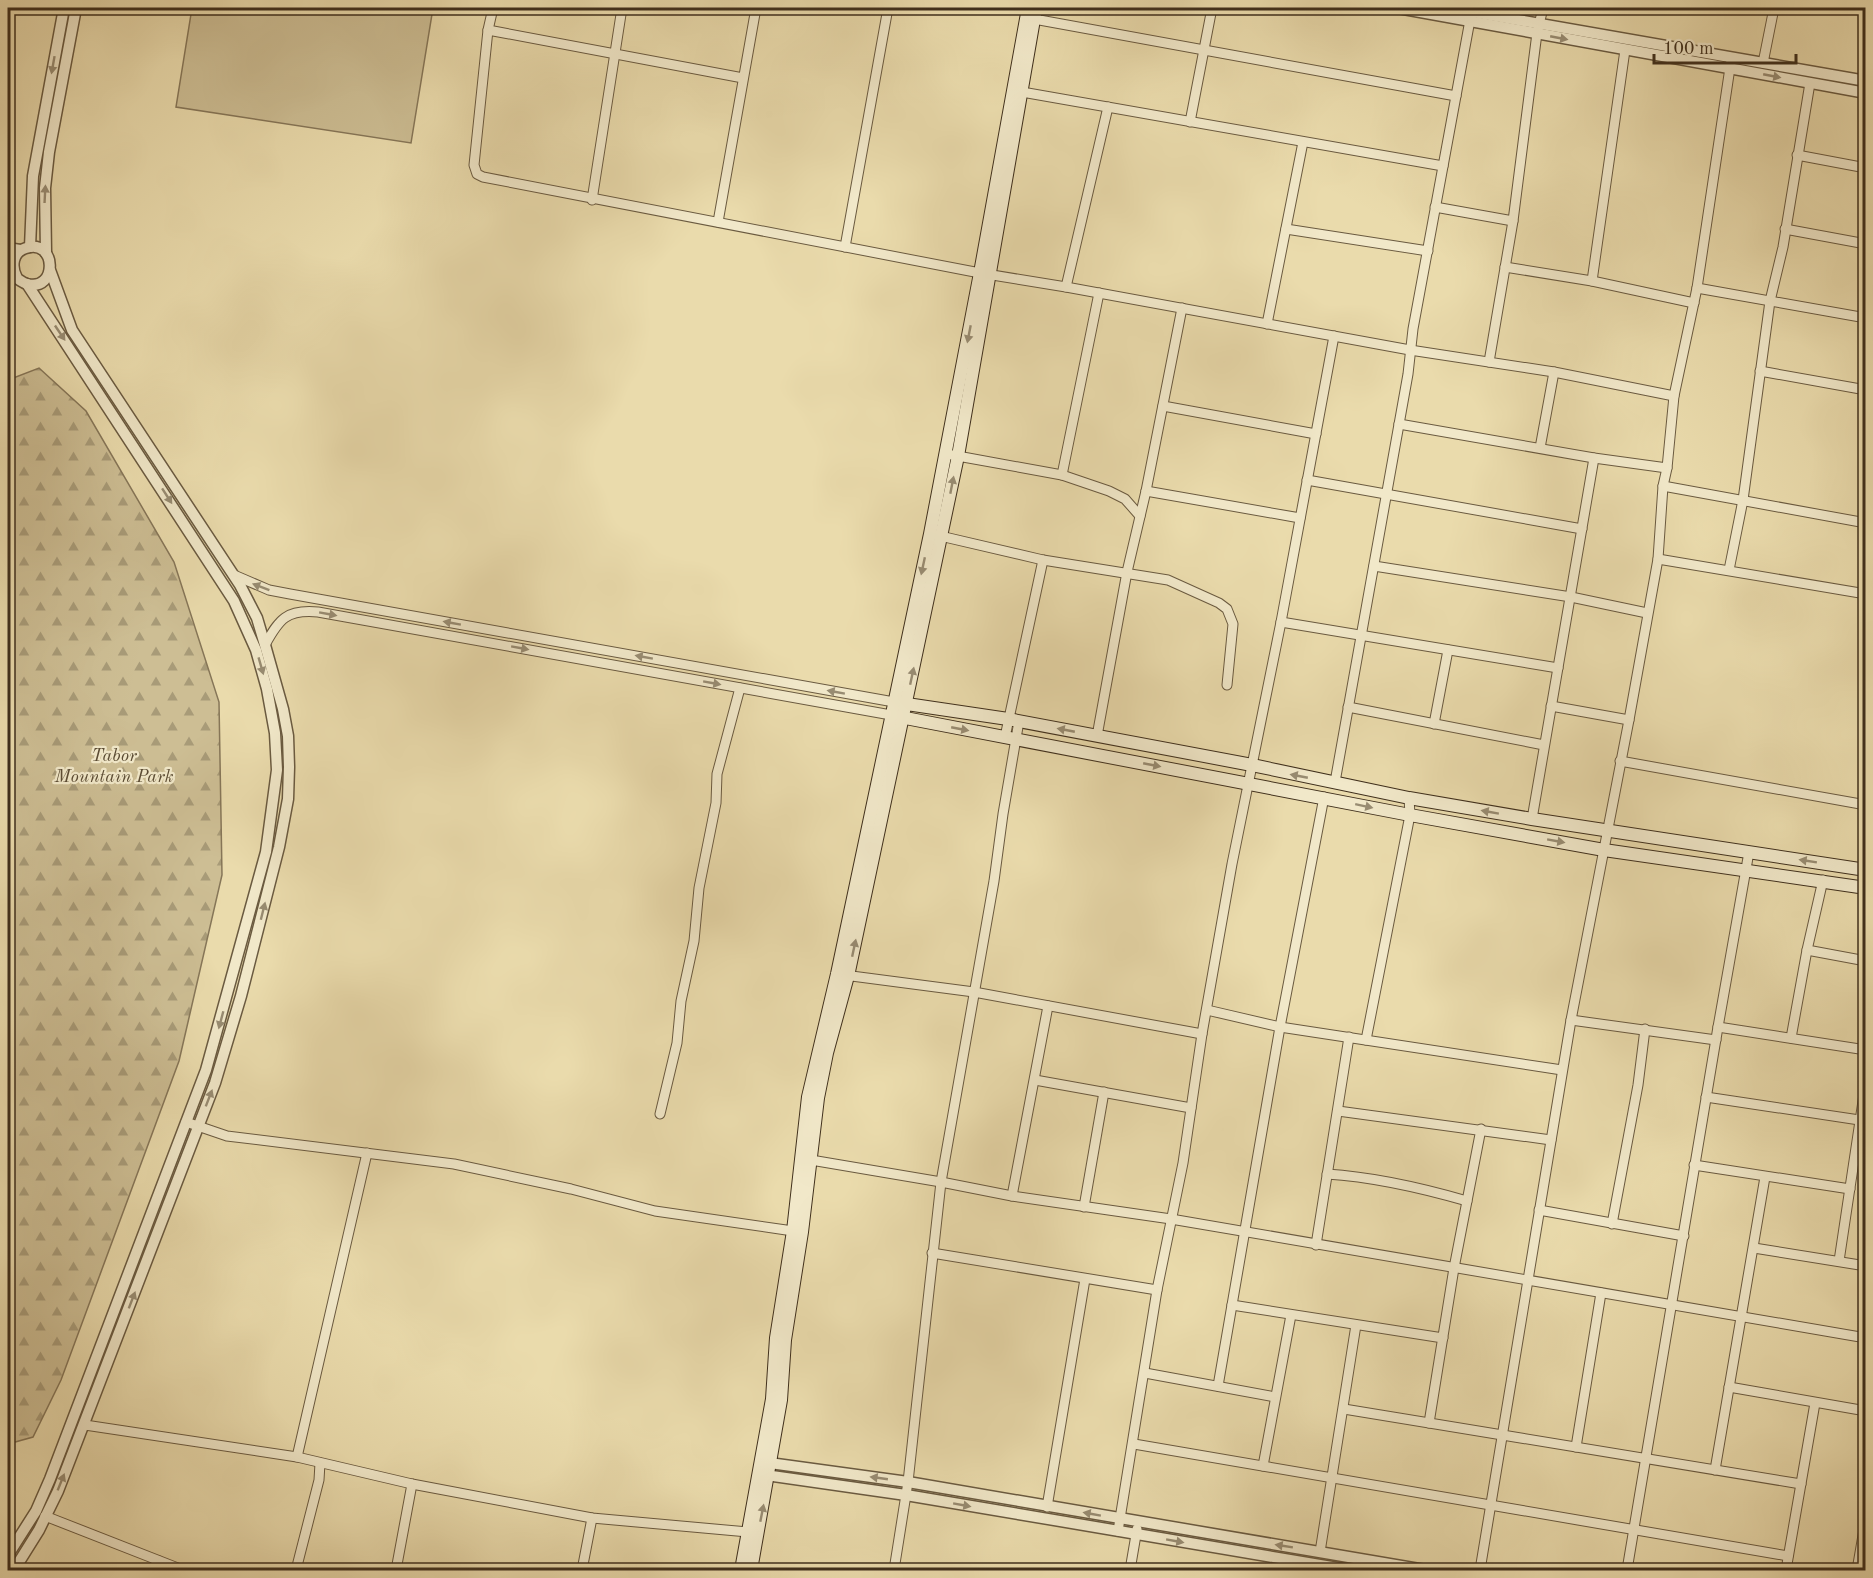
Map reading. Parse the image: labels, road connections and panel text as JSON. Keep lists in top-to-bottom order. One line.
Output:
{"parks":["Tabor Mountain Park"],"scale_bar":"100 m"}
